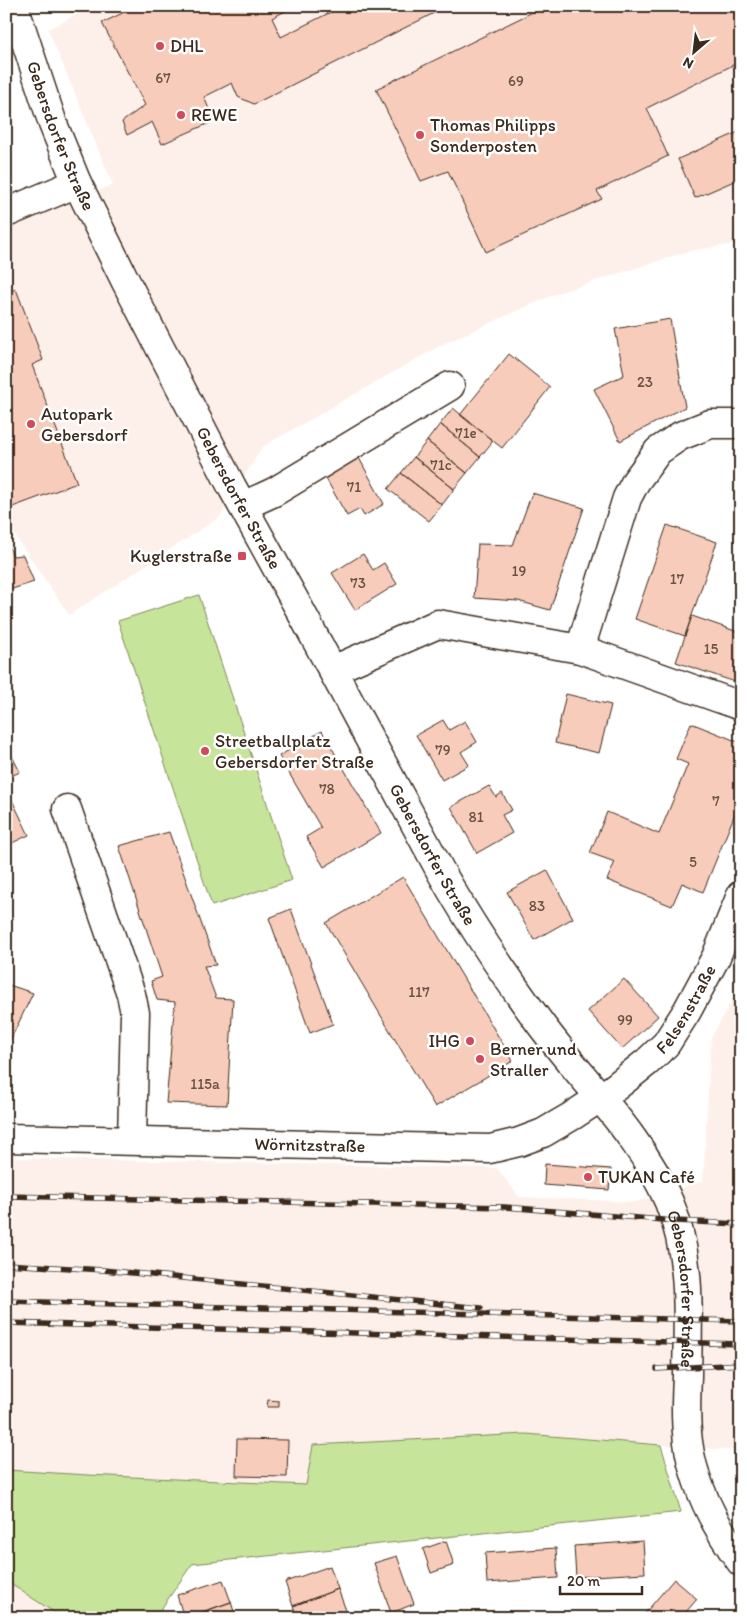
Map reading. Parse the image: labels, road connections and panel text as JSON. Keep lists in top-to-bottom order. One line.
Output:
{"streets":{"main road":["Gebersdorfer Straße","Felsenstraße","Wörnitzstraße"]},"crossings":[["Gebersdorfer Straße","Felsenstraße"],["Gebersdorfer Straße","Wörnitzstraße"],["Felsenstraße","Wörnitzstraße"]],"places":{"other":["DHL","REWE","Thomas Philipps Sonderposten","Autopark Gebersdorf","Streetballplatz Gebersdorfer Straße","IHG","Berner und Straller","TUKAN Café"],"transit":["Kuglerstraße"]},"house_numbers":["67","69","23","71e","71c","71","19","17","73","15","79","78","7","81","5","83","117","99","115a"],"scale_bar":"20 m","north":"bottom left"}
